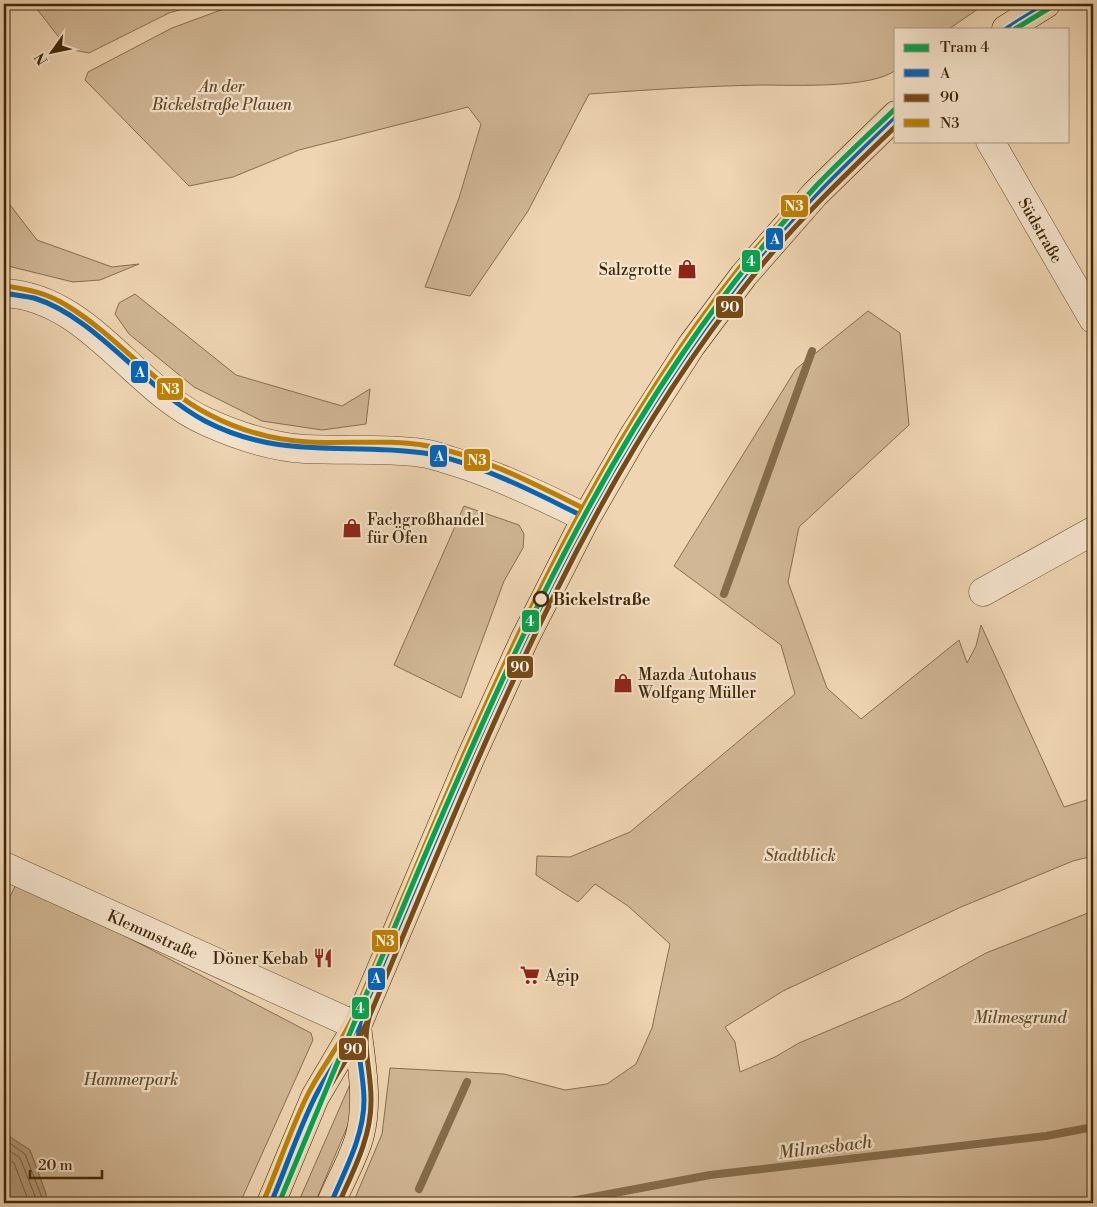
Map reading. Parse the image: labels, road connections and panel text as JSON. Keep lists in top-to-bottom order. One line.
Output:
{"streets":{"street":["Südstraße","Klemmstraße"]},"water":["Milmesbach"],"parks":["An der Bickelstraße Plauen","Stadtblick","Milmesgrund","Hammerpark"],"places":{"shop":["Salzgrotte","Fachgroßhandel für Öfen","Mazda Autohaus Wolfgang Müller"],"other":["Bickelstraße"],"restaurant":["Döner Kebab"],"supermarket":["Agip"]},"lines":["tram line 4","transit line A","transit line N3","transit line 90"],"legend":["Tram 4","A","90","N3"],"scale_bar":"20 m","north":"bottom left"}
